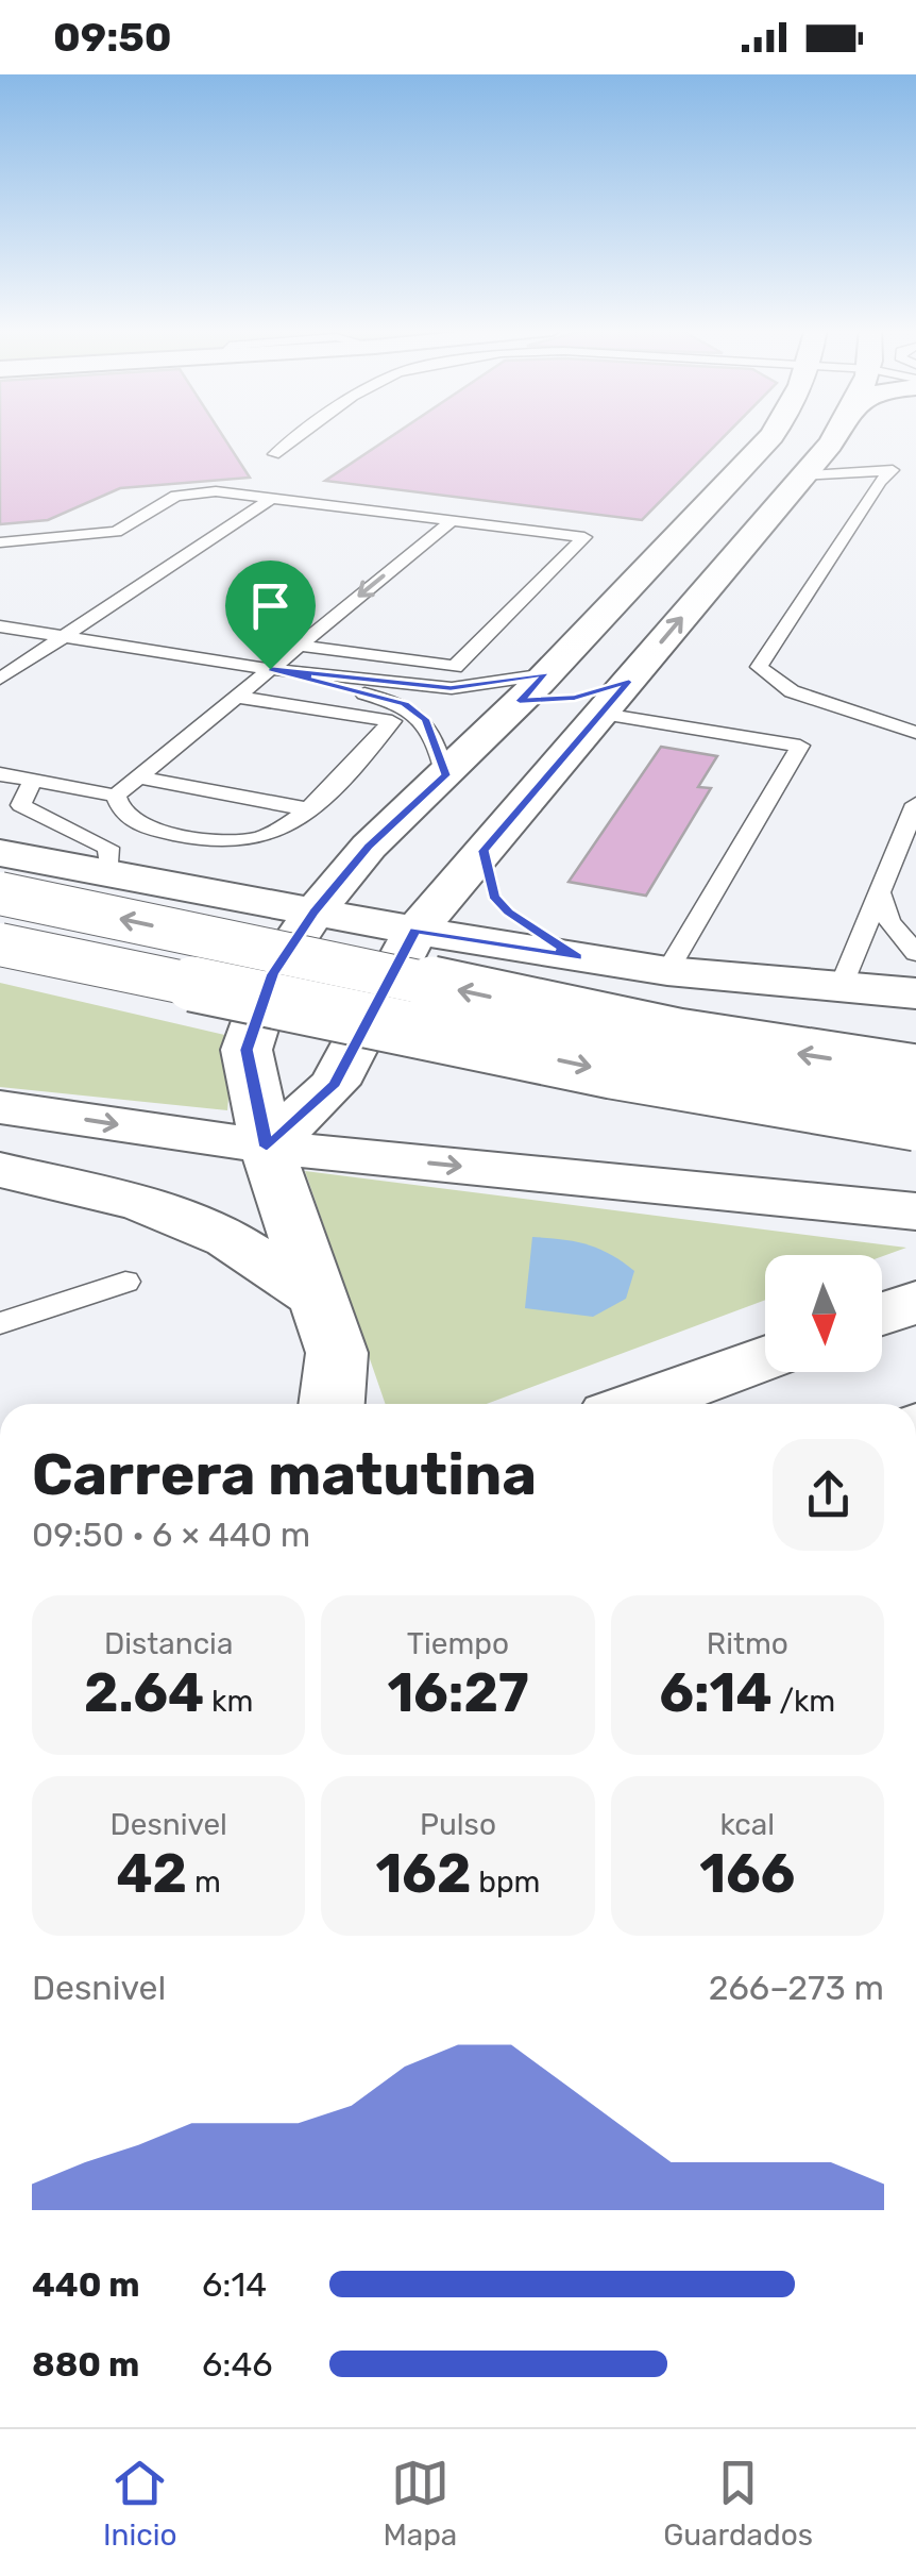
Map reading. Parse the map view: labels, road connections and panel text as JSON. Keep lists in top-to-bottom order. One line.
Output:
{"north":"bottom","page":{"status":"09:50","heading":["Carrera matutina","09:50 · 6 × 440 m"],"stats":[["Distancia","2.64 km"],["Tiempo","16:27"],["Ritmo","6:14 /km"],["Desnivel","42 m"],["Pulso","162 bpm"],["kcal","166"]],"chart":["Desnivel","266–273 m"],"list":[{"name":"440 m","note":"6:14"},{"name":"880 m","note":"6:46"}],"tabs":["Inicio","Mapa","Guardados"]}}
